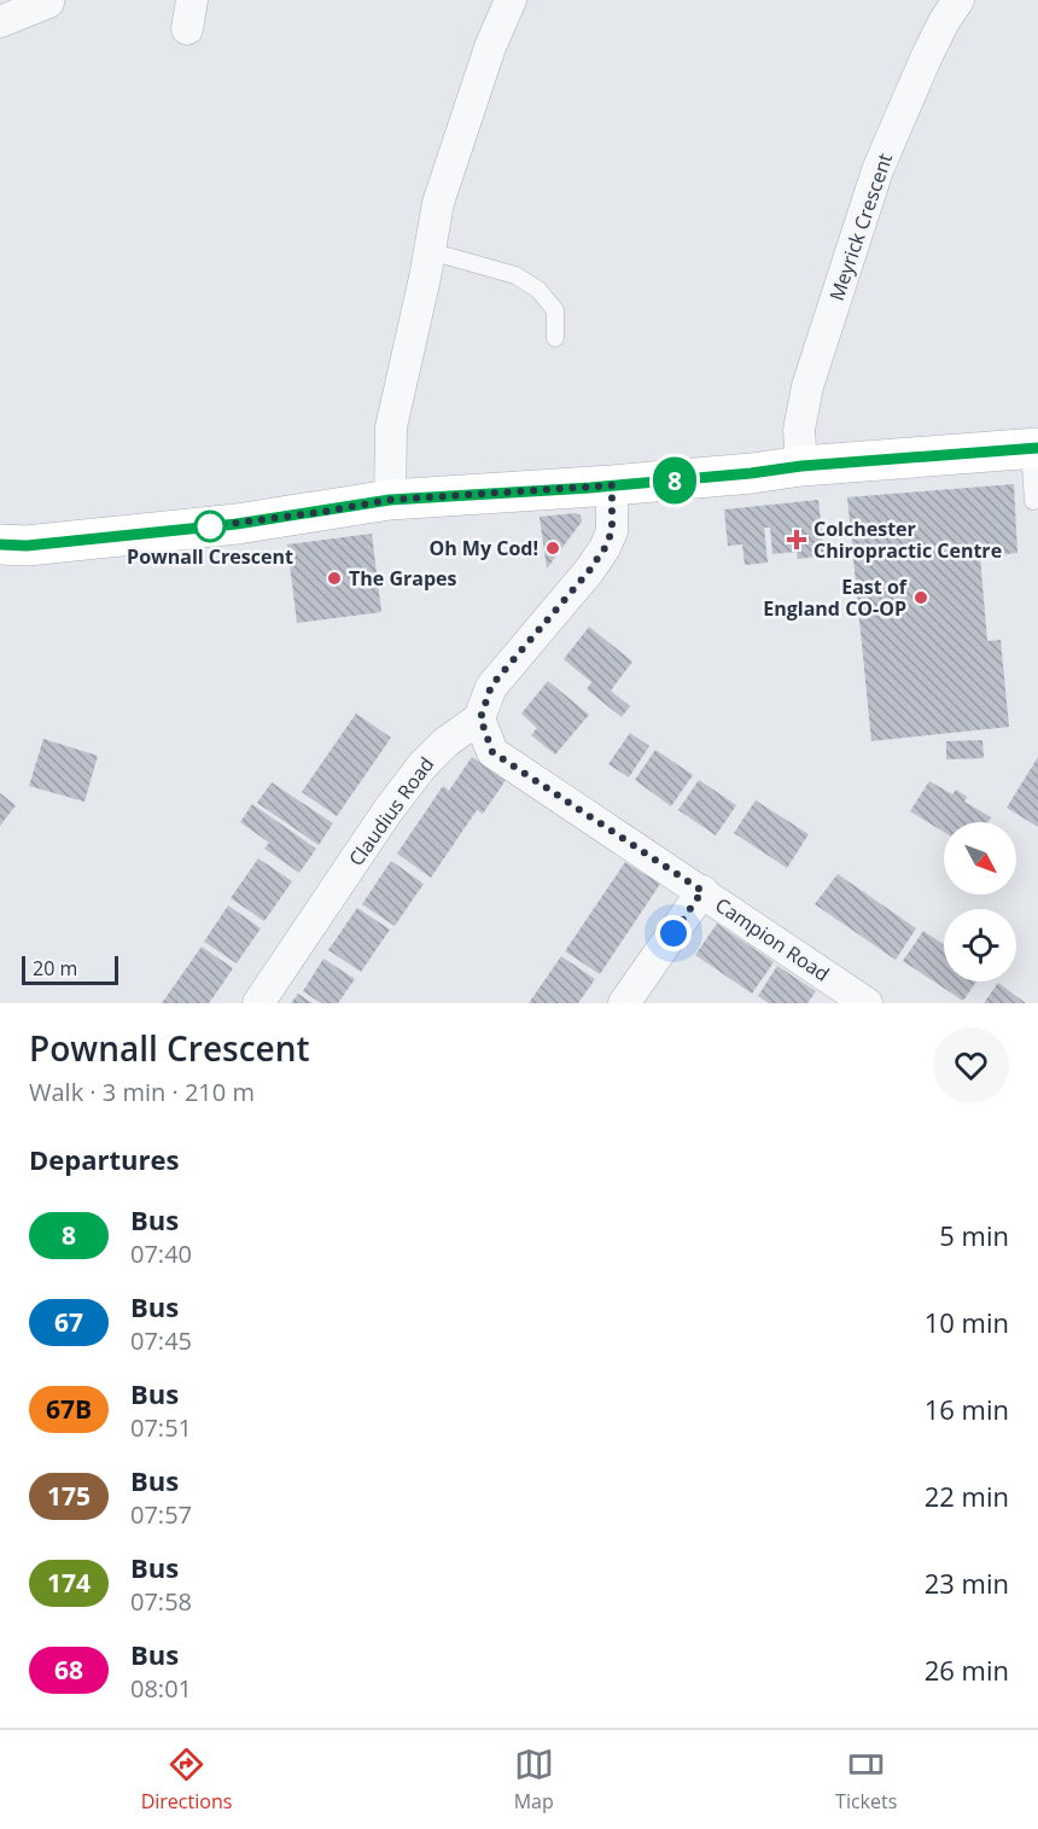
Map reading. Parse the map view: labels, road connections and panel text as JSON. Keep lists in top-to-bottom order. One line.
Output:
{"streets":{"street":["Meyrick Crescent","Claudius Road","Campion Road"]},"crossings":[["Claudius Road","Campion Road"]],"places":{"other":["Pownall Crescent","Oh My Cod!","The Grapes","East of England CO-OP"],"health":["Colchester Chiropractic Centre"]},"lines":["bus line 8"],"scale_bar":"20 m","north":"bottom right","page":{"on_map":"8","scale":"20 m","heading":[["Pownall Crescent","Walk · 3 min · 210 m"],"Departures"],"list":[{"mark":"8","name":"Bus","note":"07:40","value":"5 min"},{"mark":"67","name":"Bus","note":"07:45","value":"10 min"},{"mark":"67B","name":"Bus","note":"07:51","value":"16 min"},{"mark":"175","name":"Bus","note":"07:57","value":"22 min"},{"mark":"174","name":"Bus","note":"07:58","value":"23 min"},{"mark":"68","name":"Bus","note":"08:01","value":"26 min"}],"tabs":["Directions","Map","Tickets"]}}
